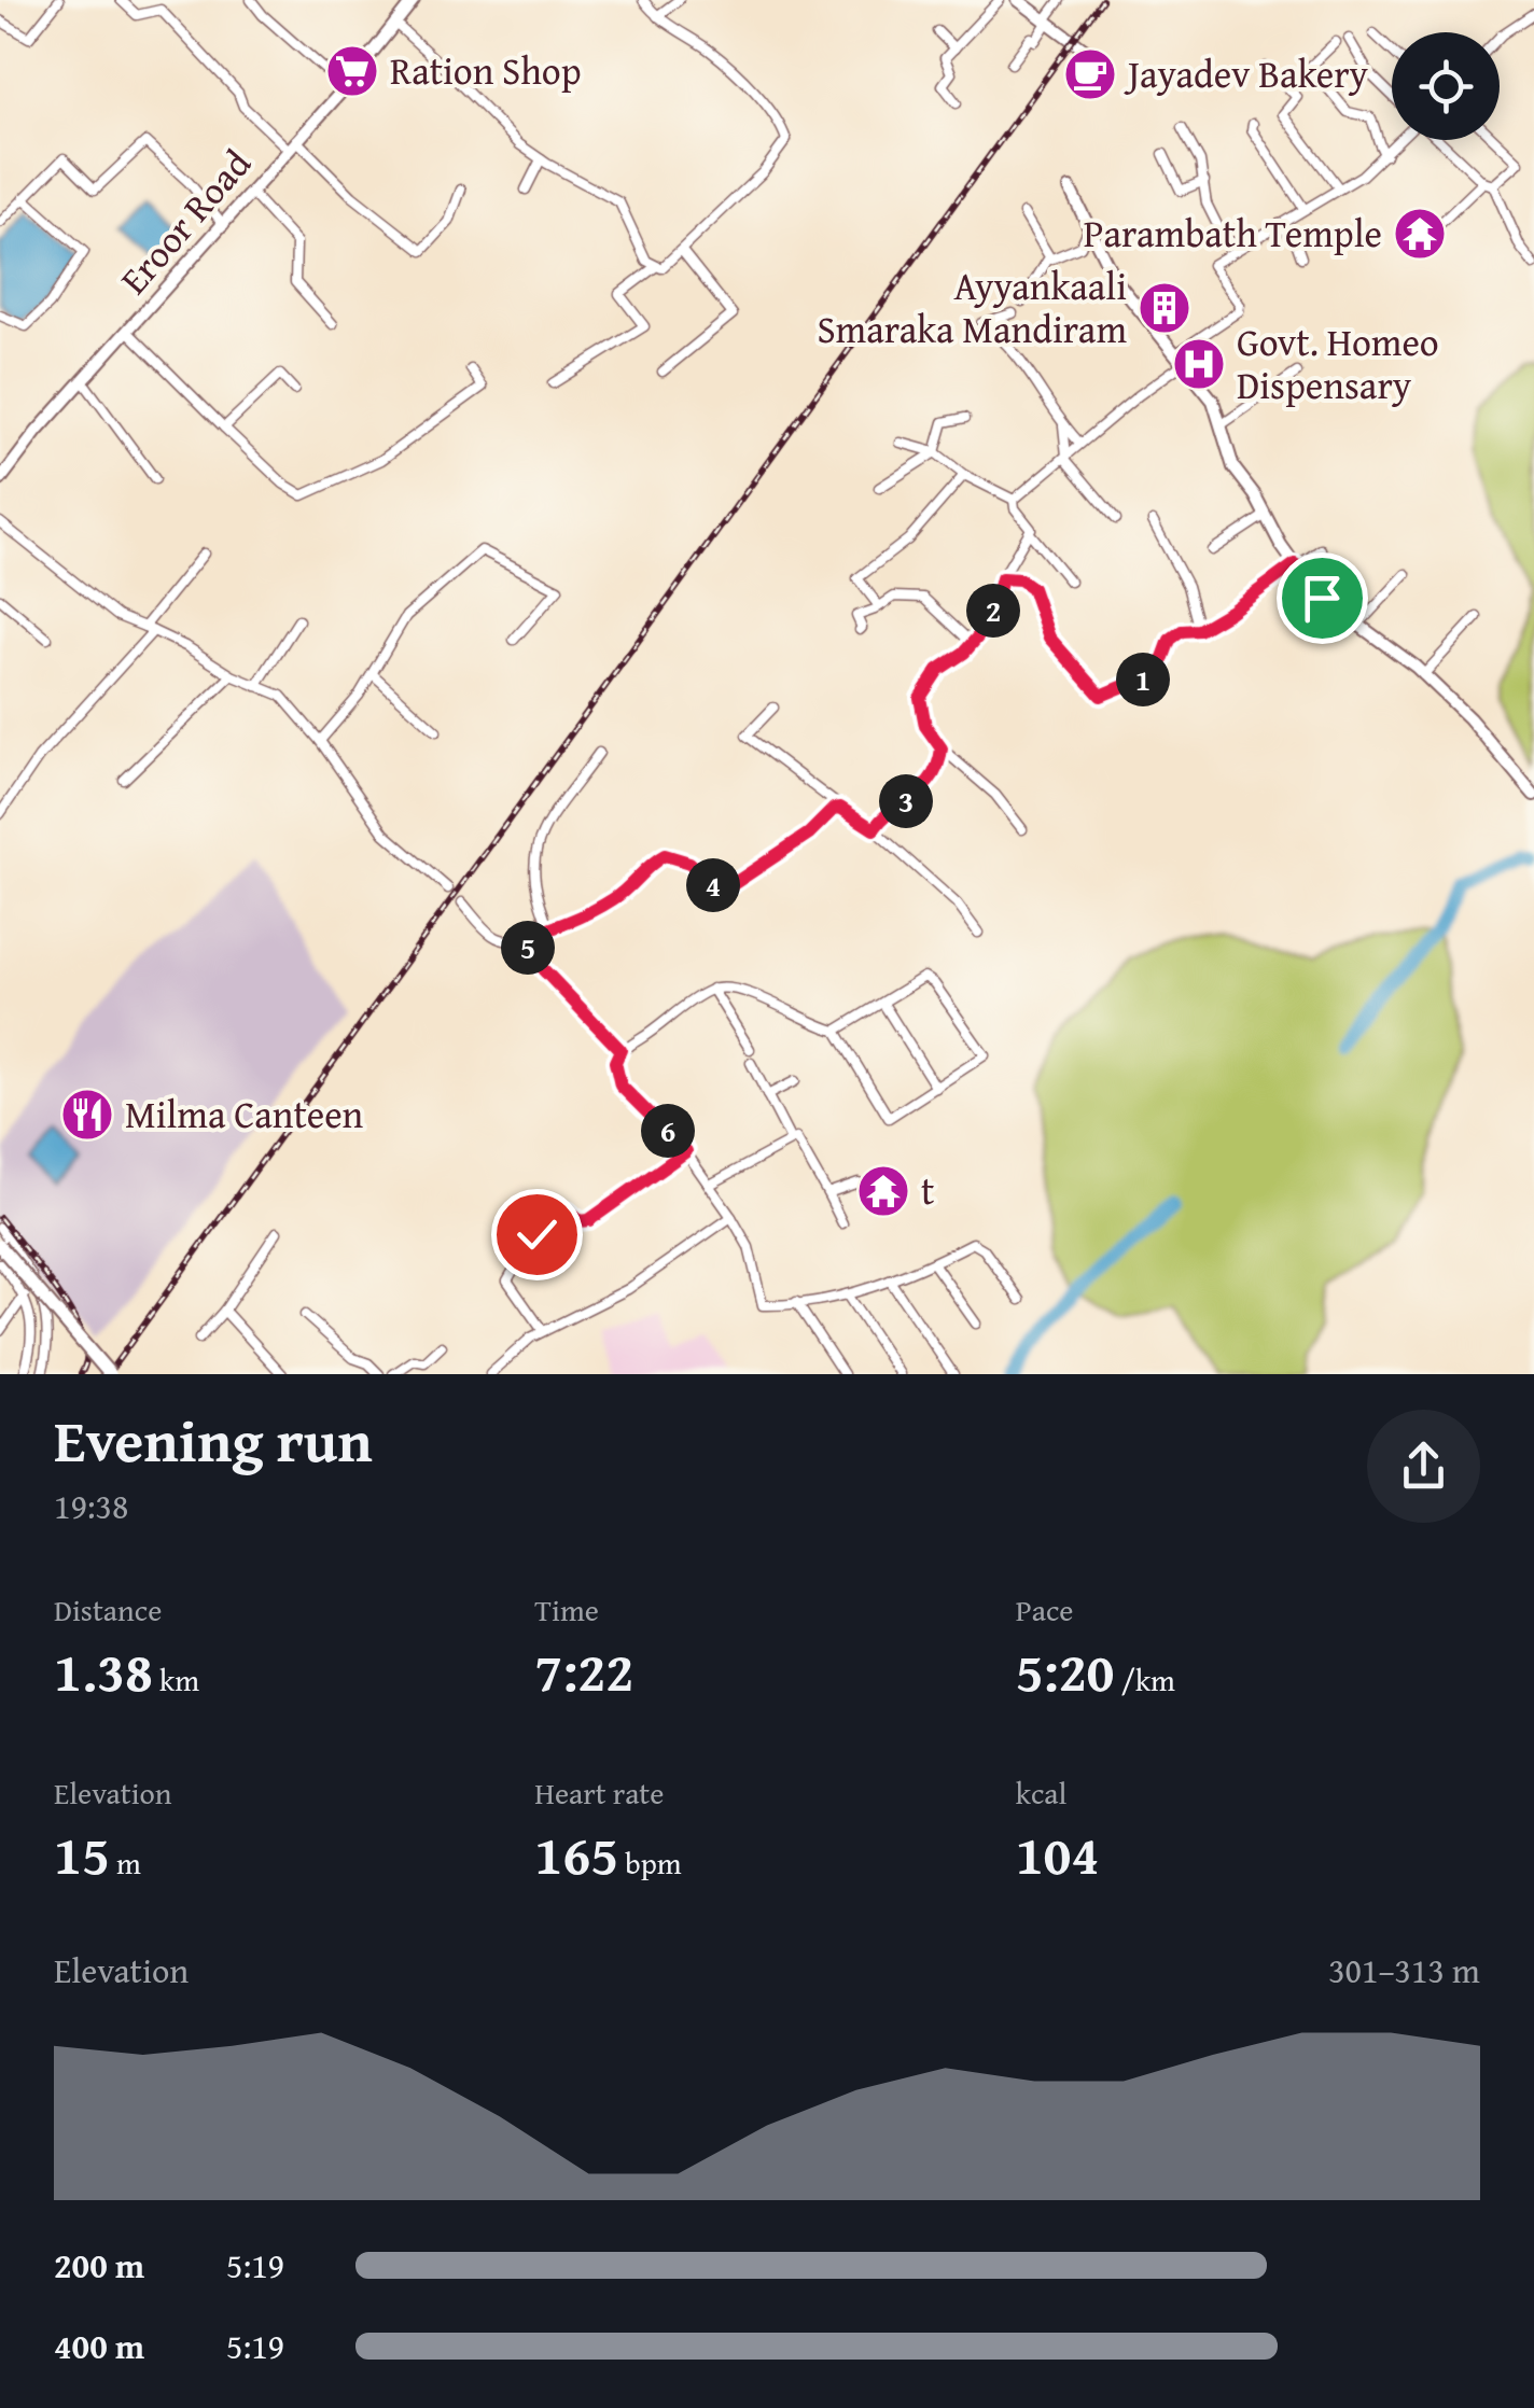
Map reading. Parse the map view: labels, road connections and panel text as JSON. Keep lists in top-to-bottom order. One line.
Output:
{"streets":{"main road":["Eroor Road"]},"places":{"supermarket":["Ration Shop"],"cafe":["Jayadev Bakery"],"temple":["Parambath Temple","t"],"building":["Ayyankaali Smaraka Mandiram"],"hospital":["Govt. Homeo Dispensary"],"restaurant":["Milma Canteen"]},"page":{"pins":["2","1","3","4","5","6"],"heading":["Evening run","19:38"],"stats":[["Distance","1.38 km"],["Time","7:22"],["Pace","5:20 /km"],["Elevation","15 m"],["Heart rate","165 bpm"],["kcal","104"]],"chart":["Elevation","301–313 m"],"list":[{"name":"200 m","note":"5:19"},{"name":"400 m","note":"5:19"}]}}
